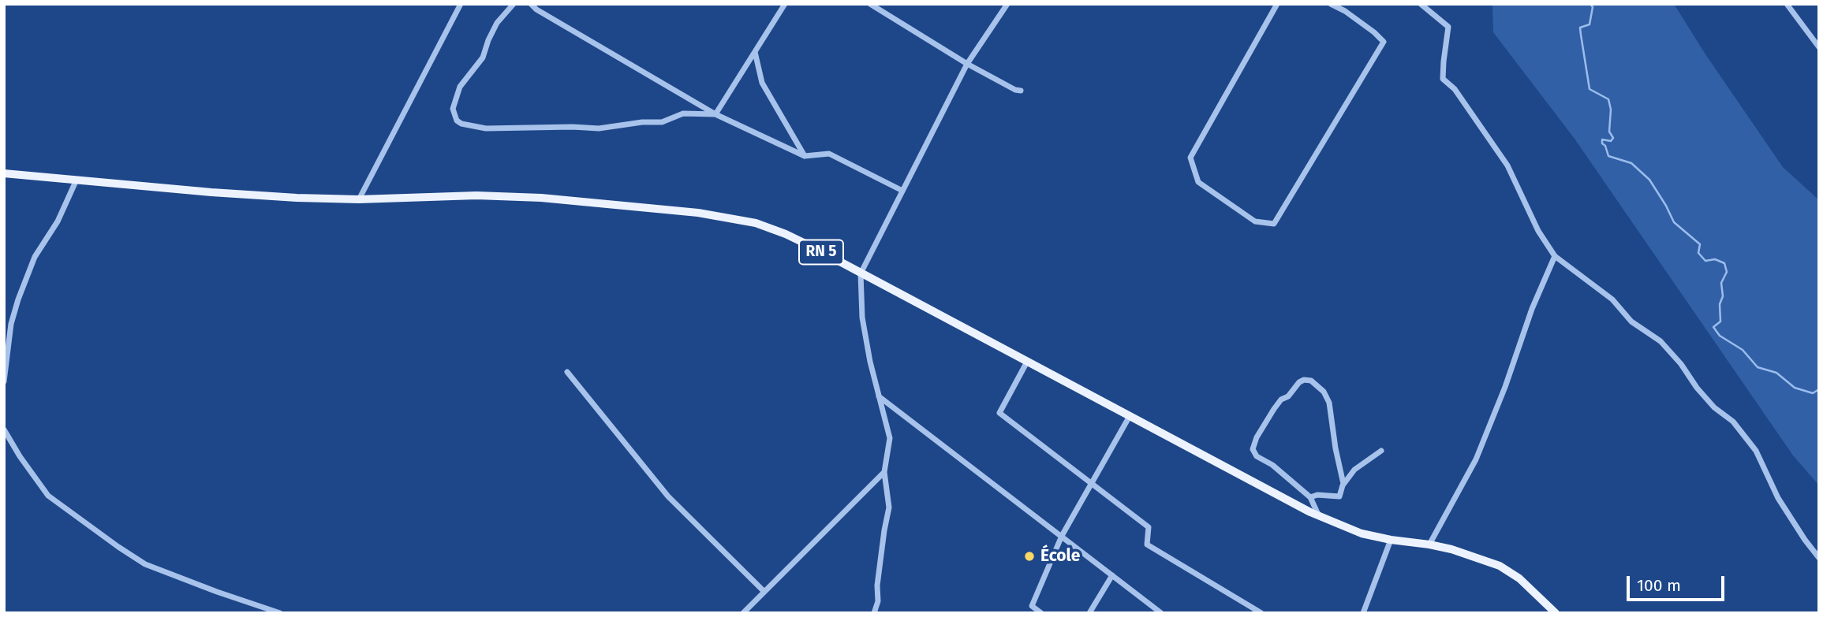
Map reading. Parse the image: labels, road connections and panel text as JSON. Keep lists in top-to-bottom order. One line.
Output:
{"streets":{"main road":["RN 5"]},"places":["École"],"scale_bar":"100 m"}
